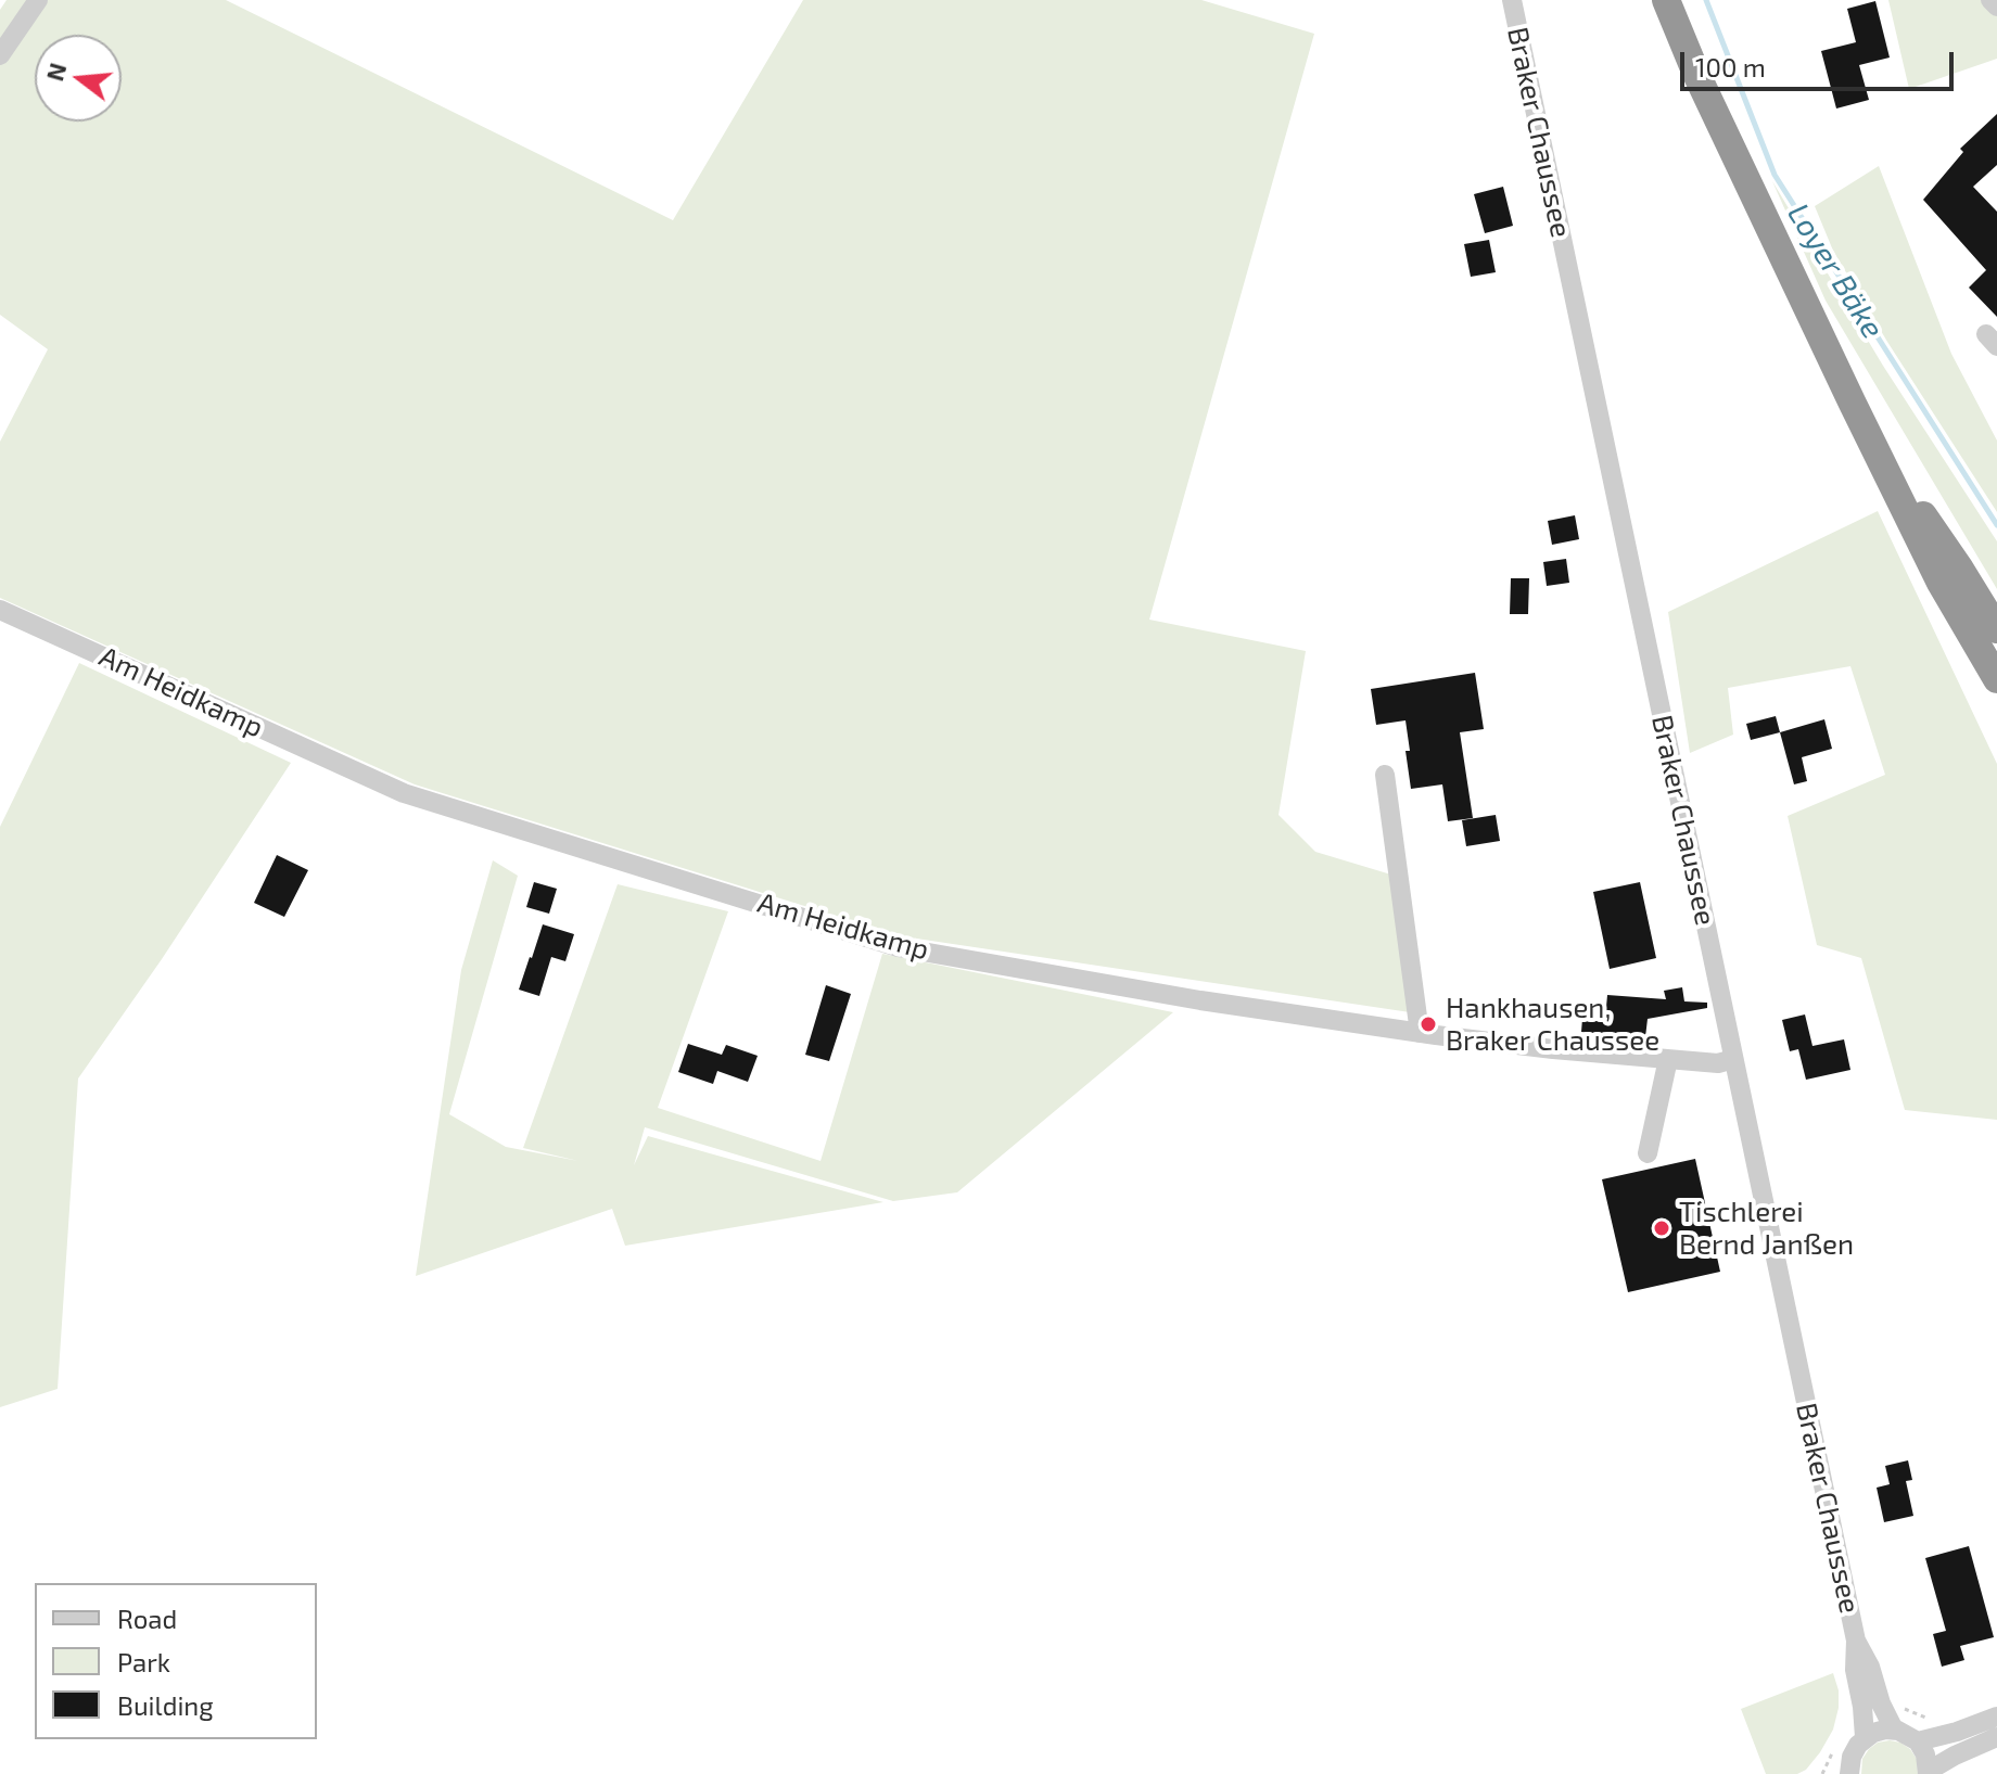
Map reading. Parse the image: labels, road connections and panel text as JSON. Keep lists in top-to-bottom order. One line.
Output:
{"streets":{"street":["Braker Chaussee","Am Heidkamp"]},"crossings":[["Braker Chaussee","Am Heidkamp"]],"water":["Loyer Bäke"],"places":["Hankhausen, Braker Chaussee","Tischlerei Bernd Janßen"],"legend":["Road","Park","Building"],"scale_bar":"100 m","north":"left"}
